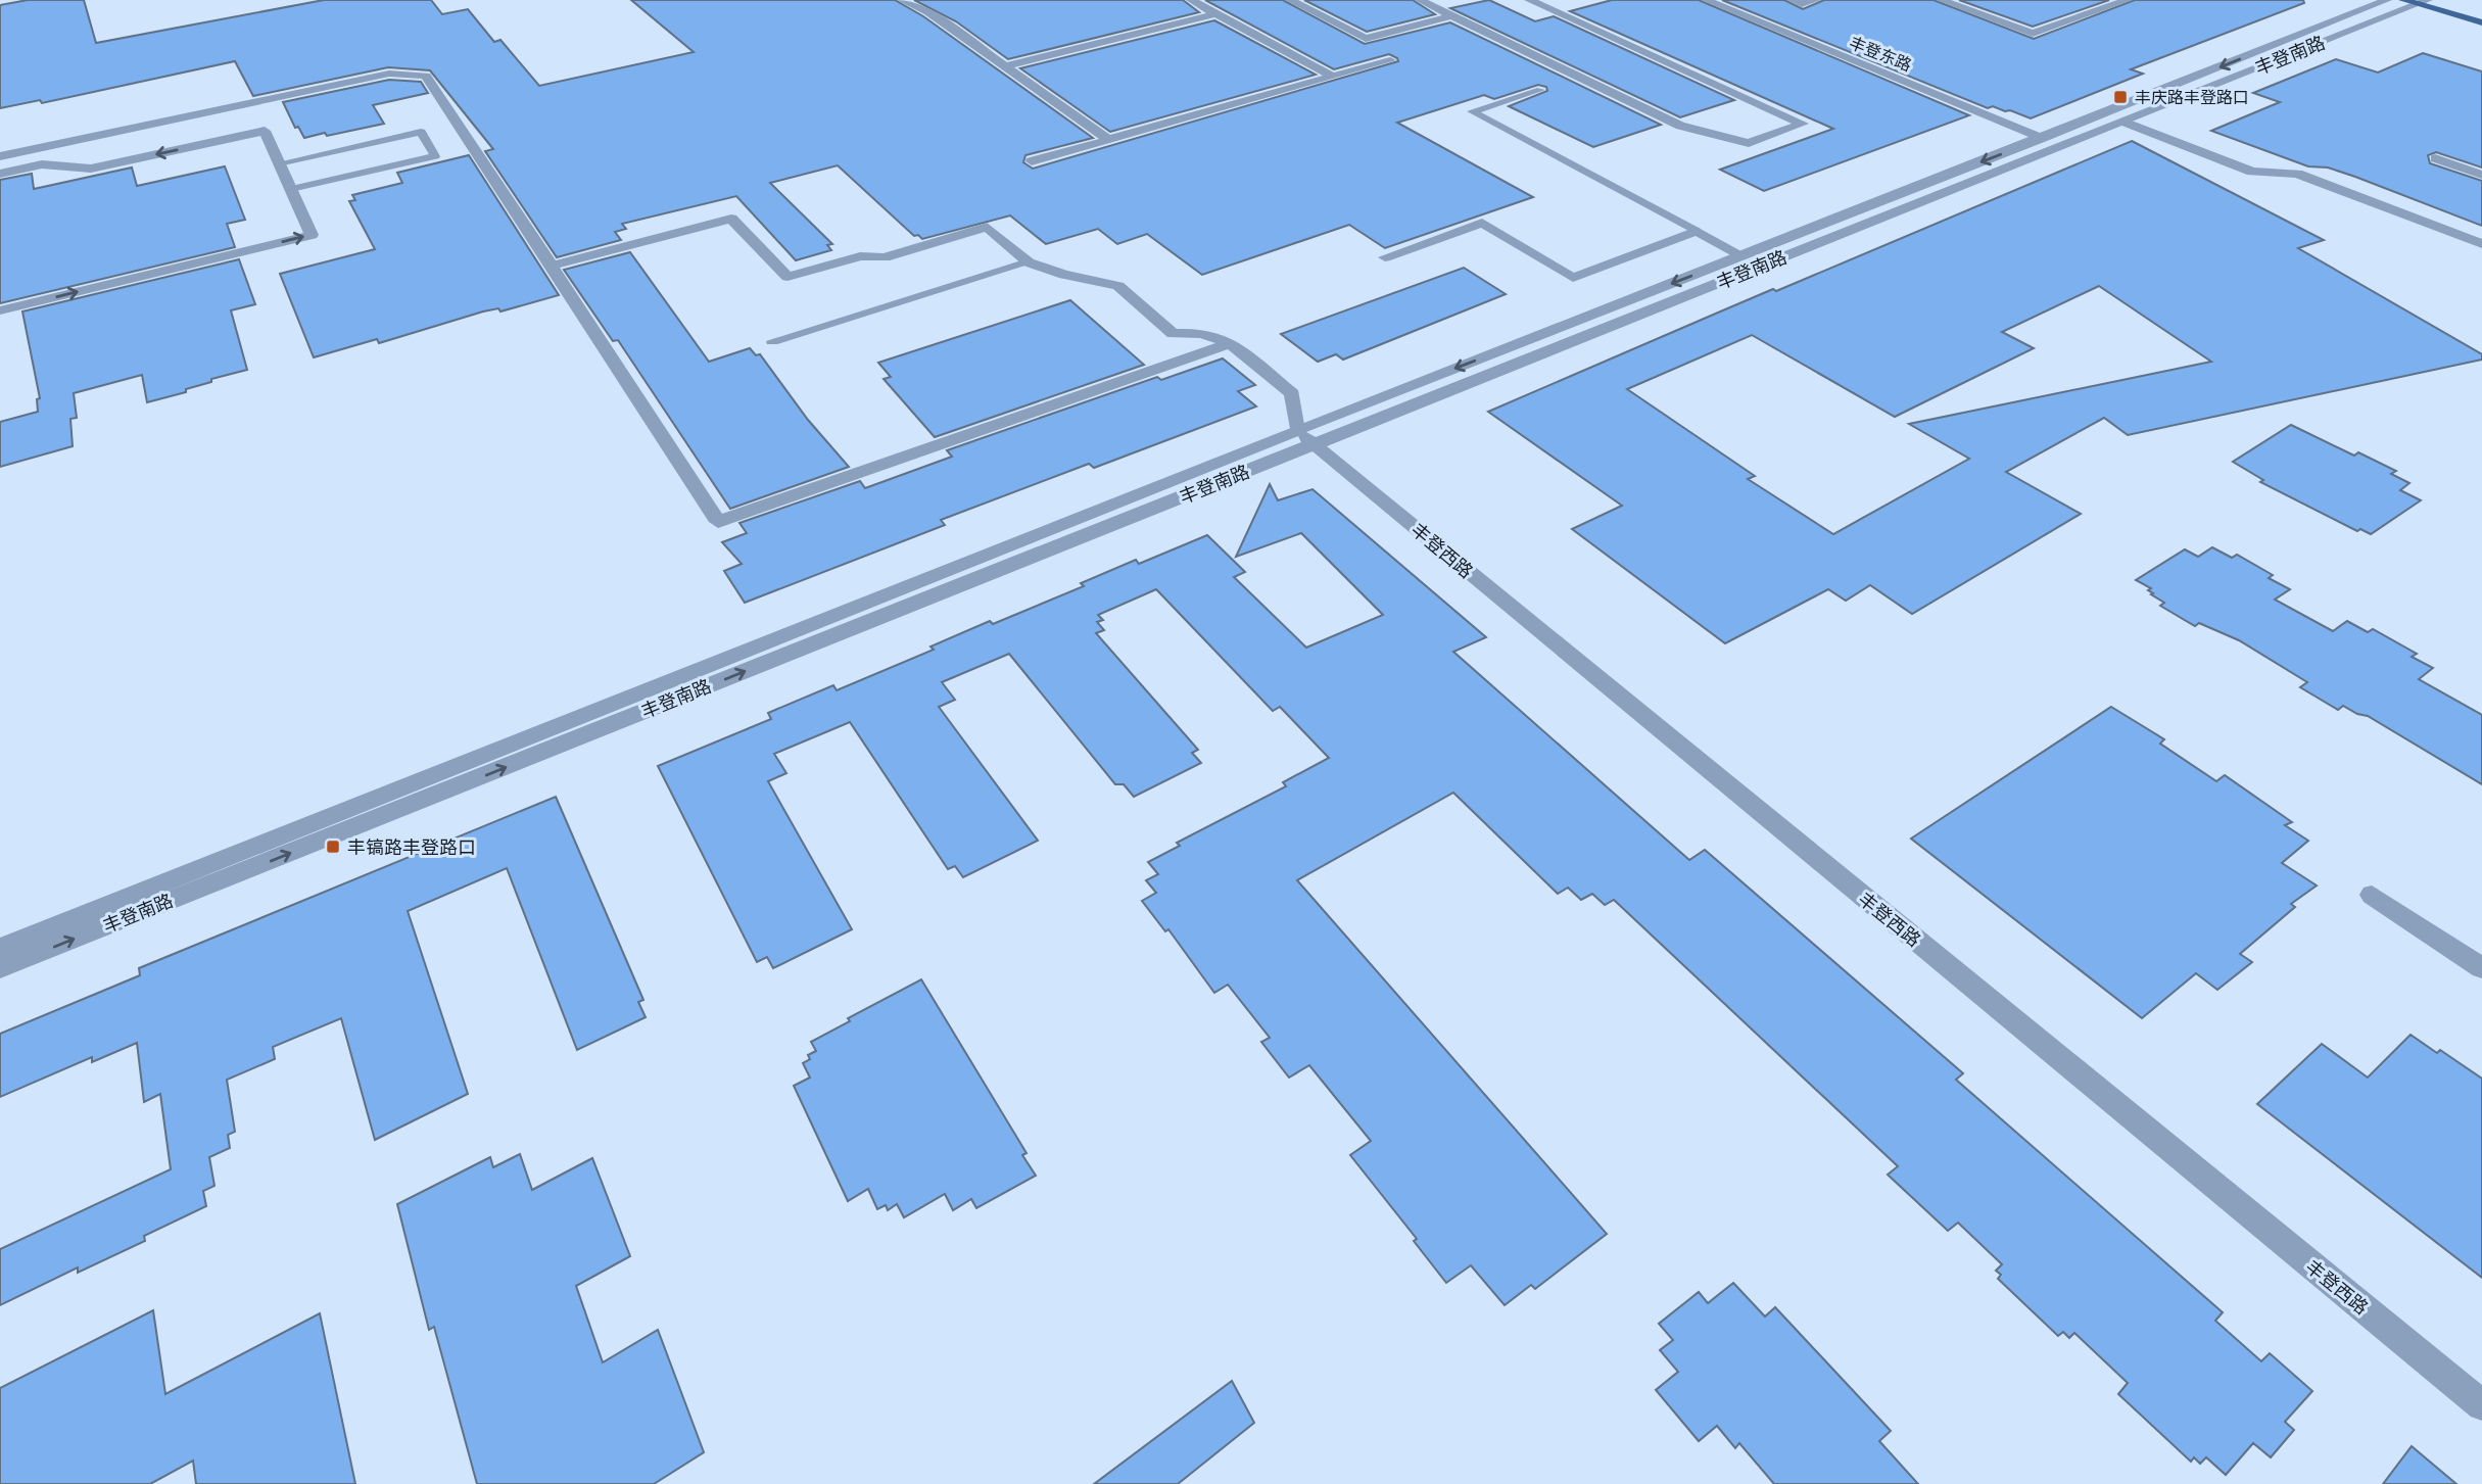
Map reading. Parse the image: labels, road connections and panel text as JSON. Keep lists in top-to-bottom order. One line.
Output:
{"streets":{"street":["丰登东路","丰登南路","丰登西路"]},"crossings":[["丰登东路","丰登南路"],["丰登南路","丰登西路"]],"places":{"transit":["丰庆路丰登路口","丰镐路丰登路口"]}}
